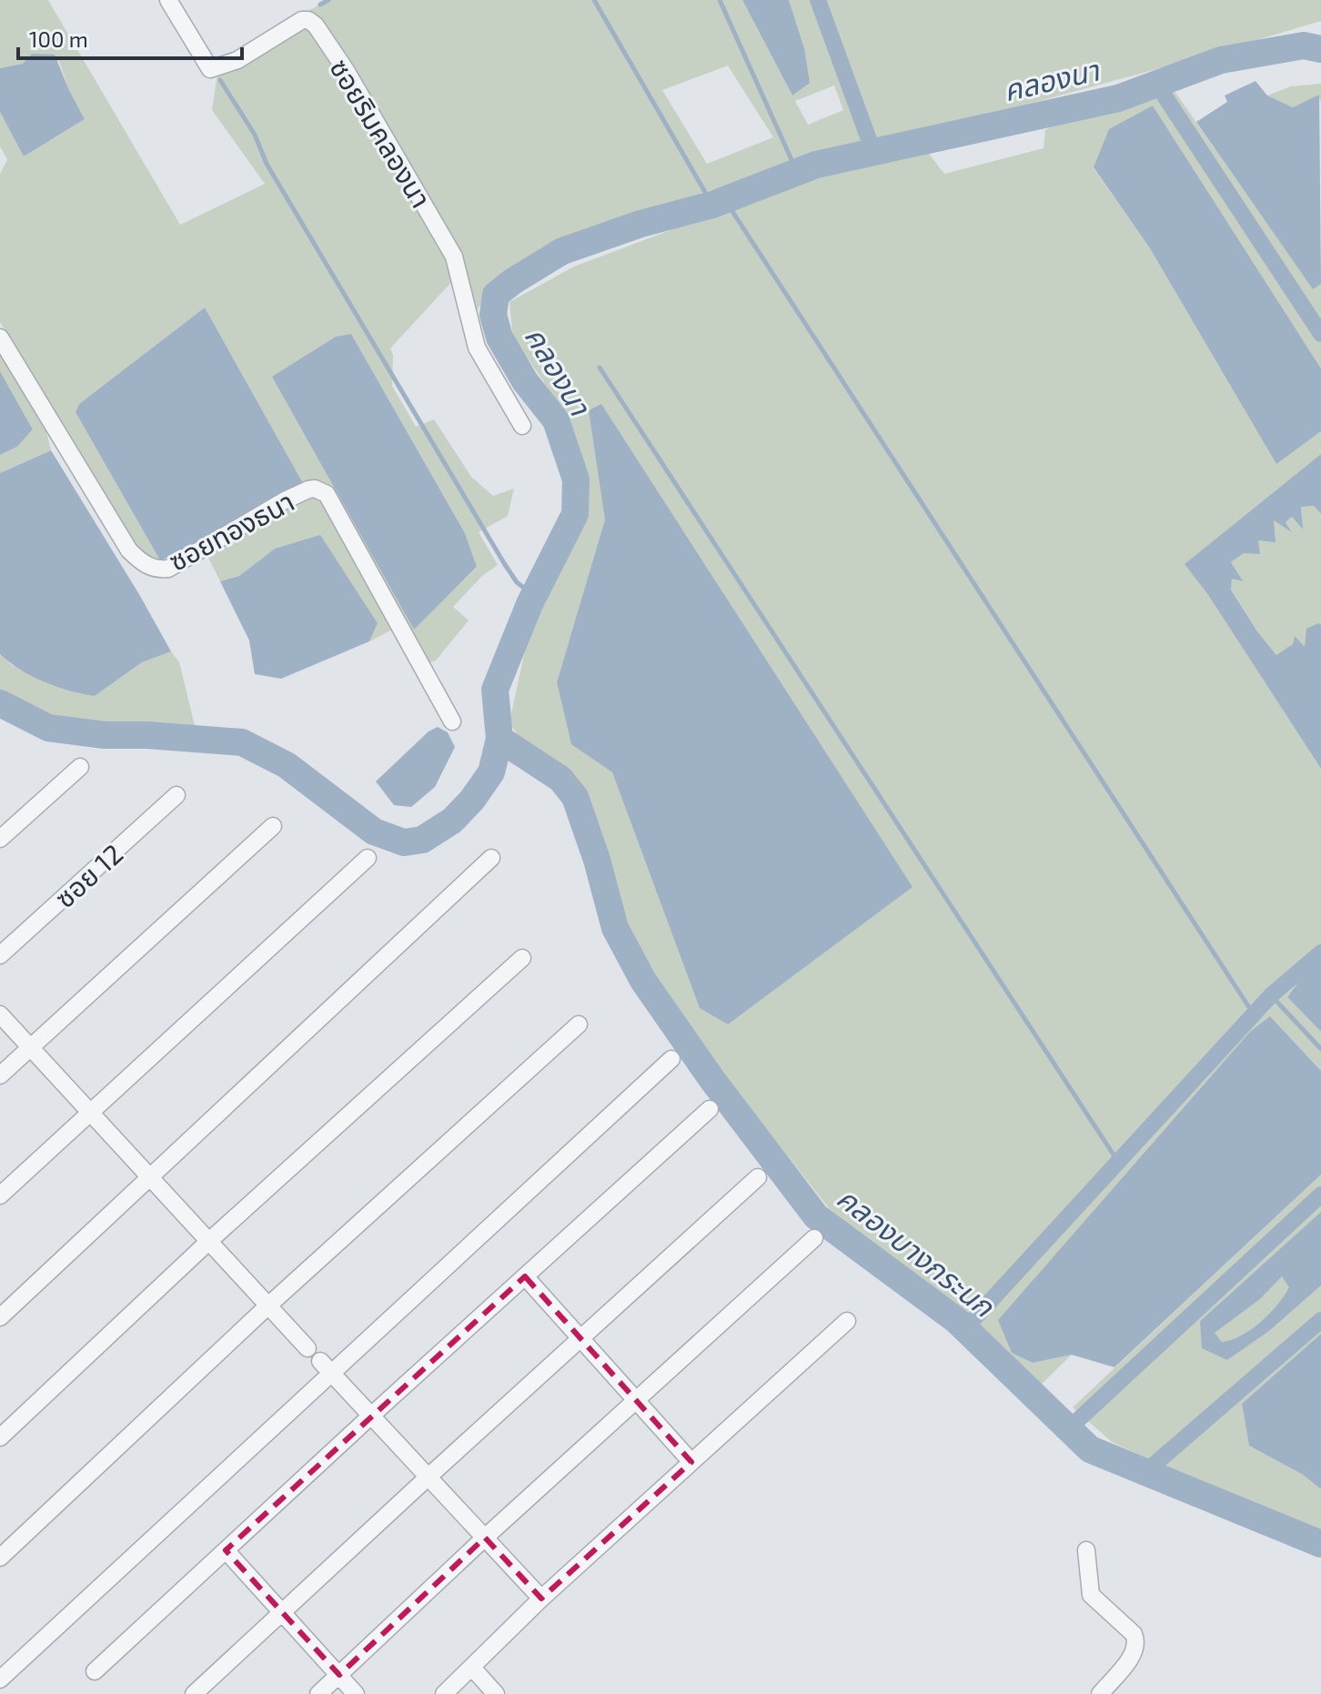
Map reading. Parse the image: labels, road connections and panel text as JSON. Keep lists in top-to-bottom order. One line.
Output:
{"streets":{"street":["ซอยริมคลองนา","ซอยทองธนา","ซอย 12"]},"water":["คลองนา","คลองบางกระนก"],"scale_bar":"100 m"}
